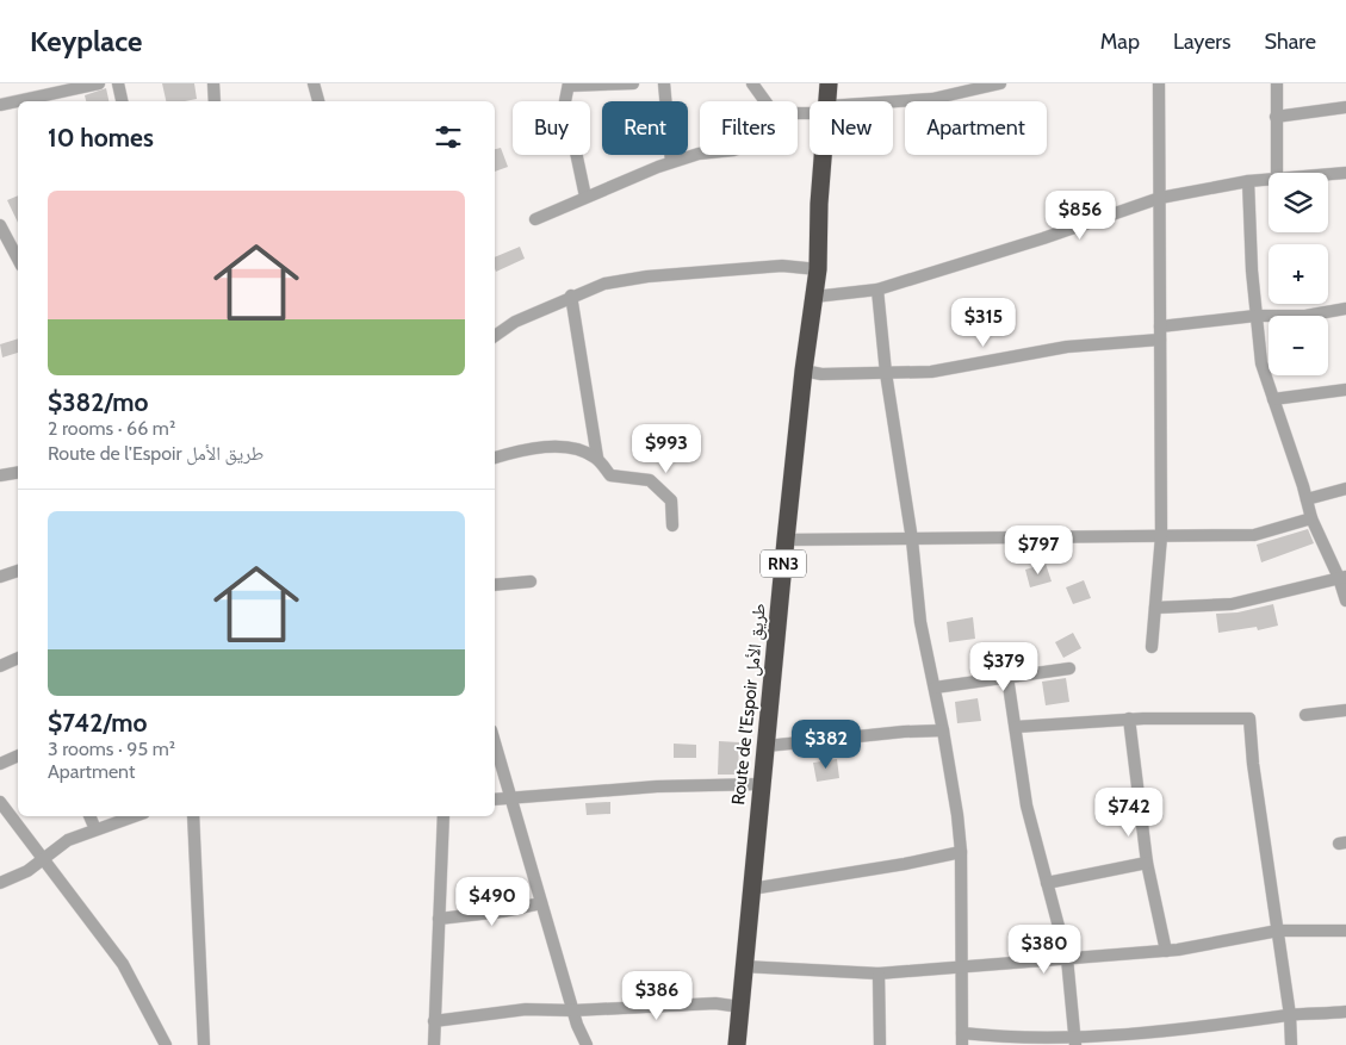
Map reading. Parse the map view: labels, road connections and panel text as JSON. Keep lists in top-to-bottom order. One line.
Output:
{"streets":{"highway":["RN3","Route de l’Espoir طريق الأمل"]},"page":{"header":"Keyplace","nav":["Map","Layers","Share"],"chip":["Buy","Rent","Filters","New","Apartment"],"heading":"10 homes","map_buttons":["+","−"],"list":[{"name":"$382/mo","note":"2 rooms · 66 m² · Route de l’Espoir طريق الأمل"},{"name":"$742/mo","note":"3 rooms · 95 m² · Apartment"}],"price":["$856","$315","$993","$797","$379","$382","$742","$490","$380","$386"]}}
